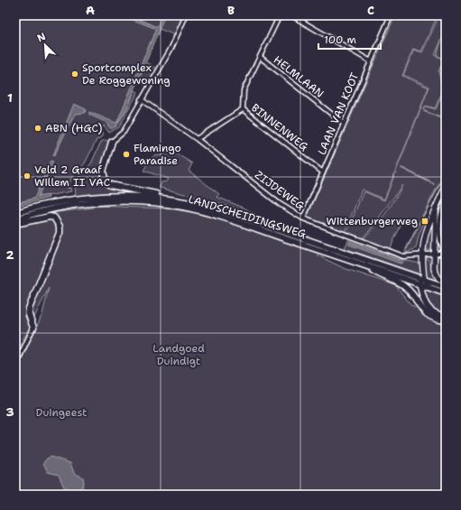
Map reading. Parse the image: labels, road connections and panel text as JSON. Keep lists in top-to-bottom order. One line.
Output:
{"streets":{"main road":["LANDSCHEIDINGSWEG"],"street":["HELMLAAN","LAAN VAN KOOT","BINNENWEG","ZIJDEWEG"]},"crossings":[["HELMLAAN","LAAN VAN KOOT"],["LAAN VAN KOOT","BINNENWEG"],["LAAN VAN KOOT","ZIJDEWEG"]],"parks":["Landgoed Duindigt","Duingeest"],"places":{"other":["Sportcomplex De Roggewoning","ABN (HGC)","Flamingo Paradise","Veld 2 Graaf Willem II VAC"],"transit":["Wittenburgerweg"]},"scale_bar":"100 m","north":"top left","grid":{"columns":["A","B","C"],"rows":["1","2","3"]}}
